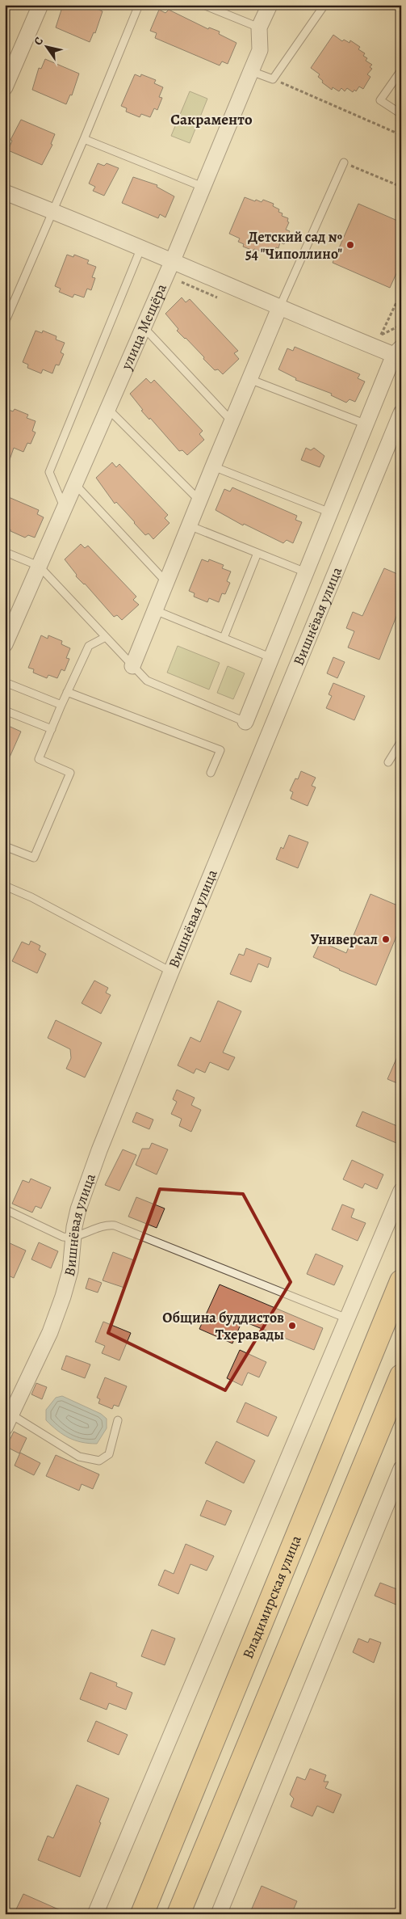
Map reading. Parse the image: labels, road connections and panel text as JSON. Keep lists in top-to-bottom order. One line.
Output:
{"streets":{"highway":["Владимирская улица"],"street":["улица Мещёра","Вишнёвая улица"]},"districts":["Сакраменто"],"places":["Детский сад № 54 \"Чиполлино\"","Универсал","Община буддистов Тхеравады"],"north":"top left"}
